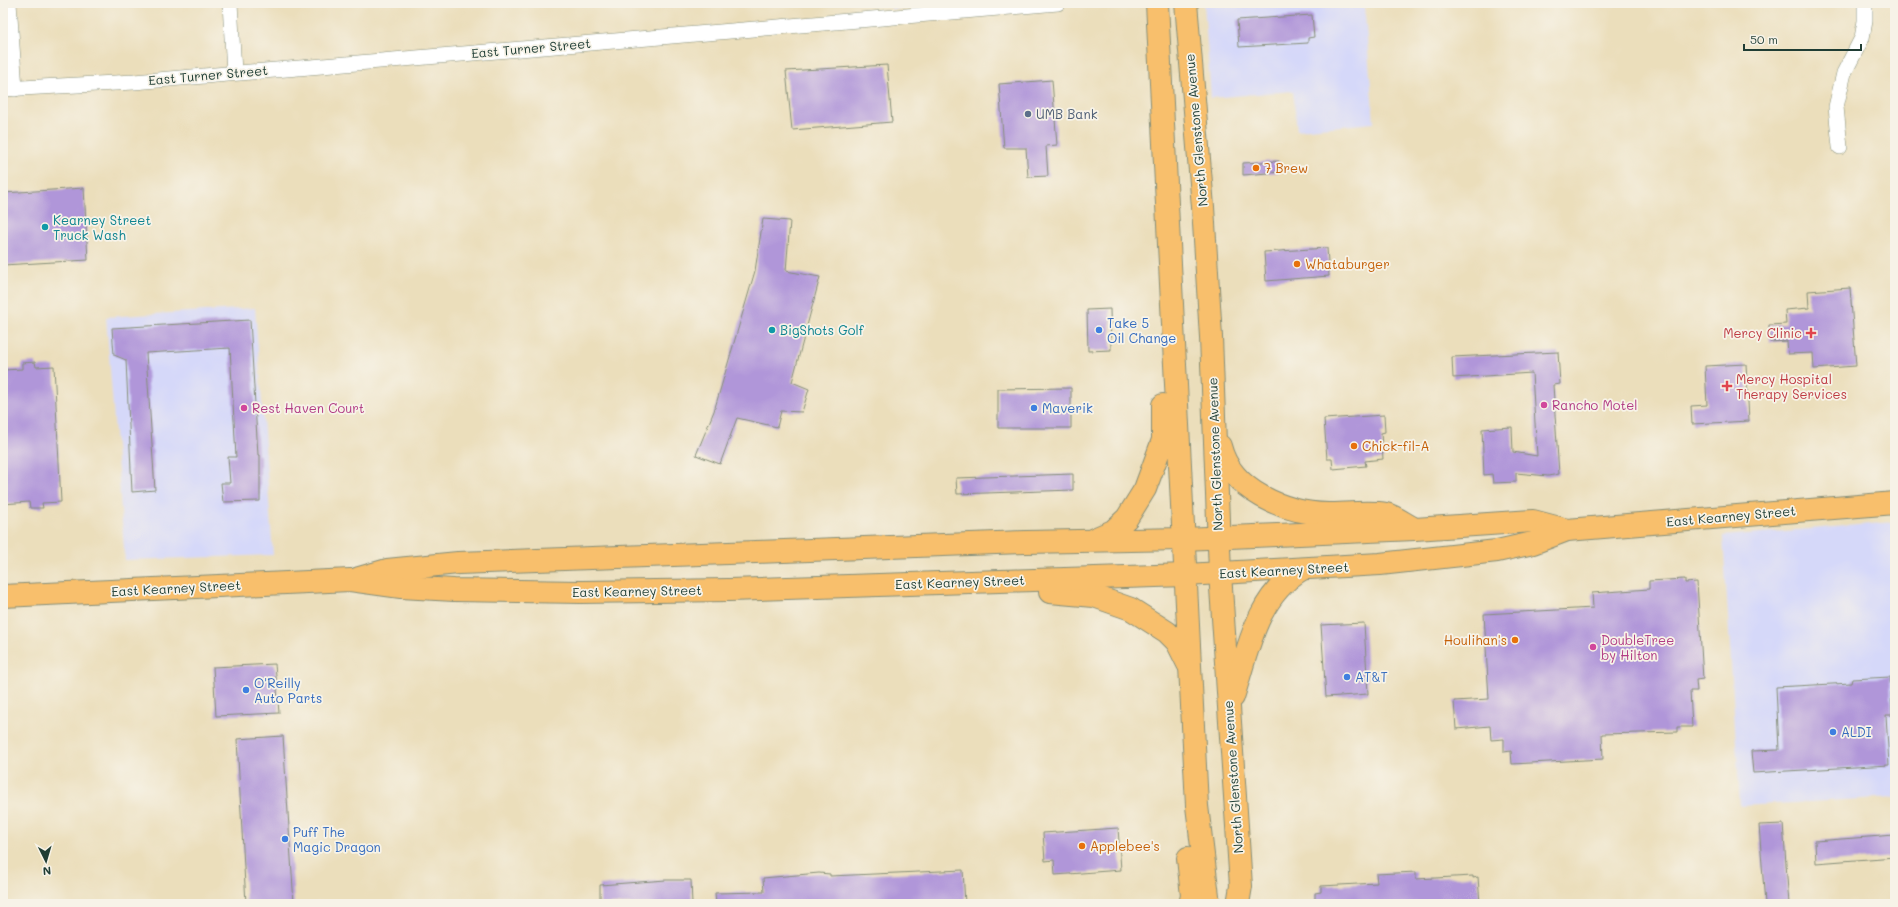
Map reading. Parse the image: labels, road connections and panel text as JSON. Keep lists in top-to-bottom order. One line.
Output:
{"streets":{"main road":["North Glenstone Avenue","East Kearney Street"],"street":["East Turner Street"]},"crossings":[["North Glenstone Avenue","East Kearney Street"]],"places":{"other":["UMB Bank","7 Brew","Kearney Street Truck Wash","Whataburger","BigShots Golf","Take 5 Oil Change","Rancho Motel","Rest Haven Court","Maverik","Chick-fil-A","Houlihan's","DoubleTree by Hilton","AT&T","O'Reilly Auto Parts","ALDI","Puff The Magic Dragon","Applebee's"],"health":["Mercy Clinic","Mercy Hospital Therapy Services"]},"scale_bar":"50 m","north":"bottom"}
